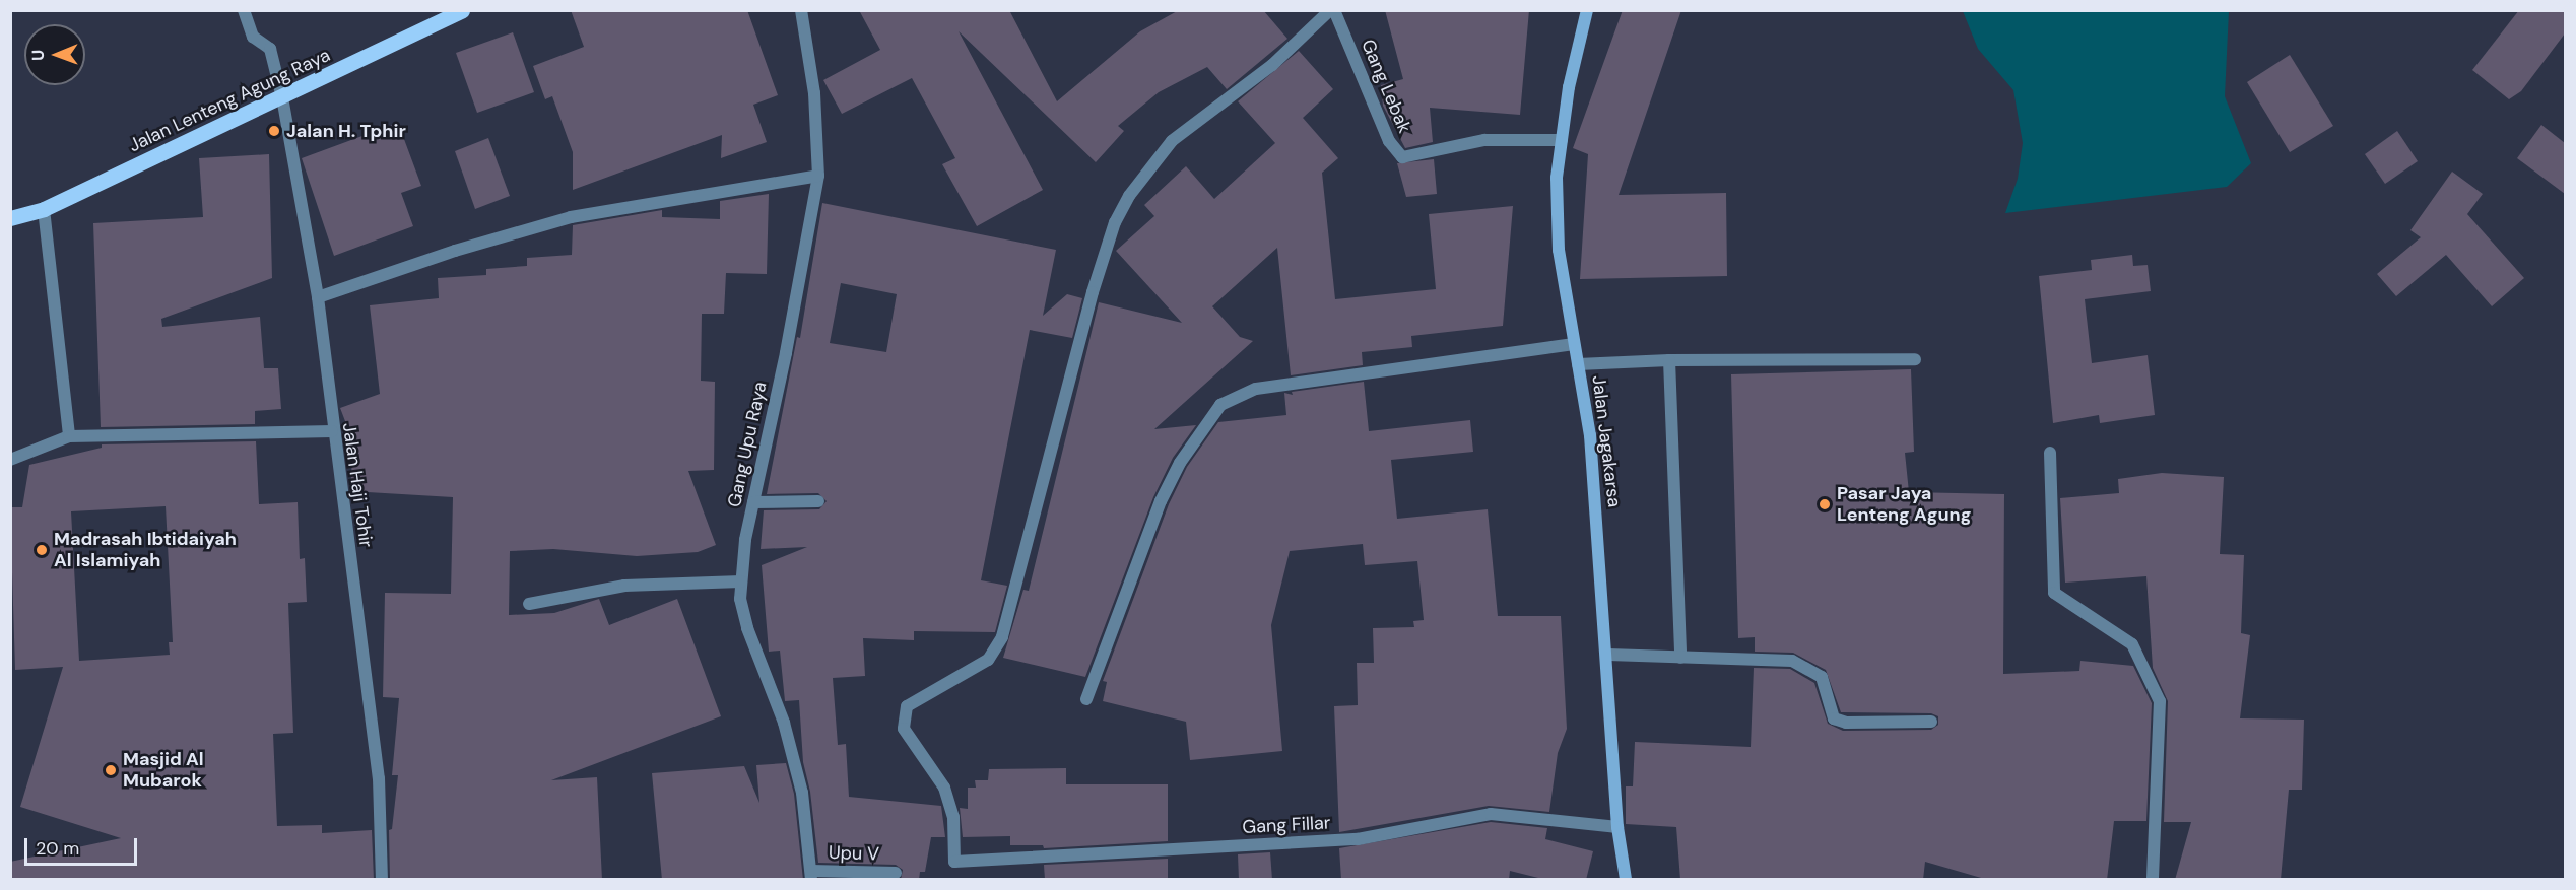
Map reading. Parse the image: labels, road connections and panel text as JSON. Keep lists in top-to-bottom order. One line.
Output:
{"streets":{"main road":["Jalan Lenteng Agung Raya","Jalan Jagakarsa"],"street":["Gang Lebak","Gang Upu Raya","Jalan Haji Tohir","Gang Fillar","Upu V"]},"crossings":[["Gang Lebak","Jalan Jagakarsa"],["Gang Lebak","Gang Fillar"],["Jalan Lenteng Agung Raya","Jalan Haji Tohir"],["Jalan Jagakarsa","Gang Fillar"],["Gang Upu Raya","Upu V"]],"places":["Jalan H. Tphir","Pasar Jaya Lenteng Agung","Madrasah Ibtidaiyah Al Islamiyah","Masjid Al Mubarok"],"scale_bar":"20 m","north":"left"}
